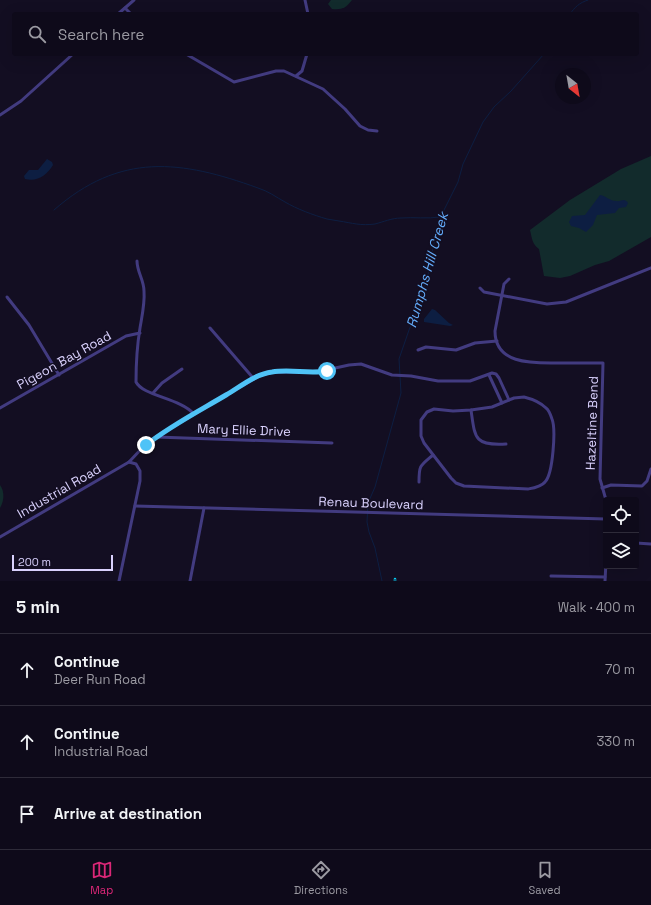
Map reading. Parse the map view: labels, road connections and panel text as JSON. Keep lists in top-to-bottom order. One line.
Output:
{"streets":{"street":["Pigeon Bay Road","Hazeltine Bend","Mary Ellie Drive","Industrial Road","Renau Boulevard"]},"crossings":[["Mary Ellie Drive","Industrial Road"]],"water":["Rumphs Hill Creek"],"scale_bar":"200 m","north":"bottom right","page":{"search":"Search here","scale":"200 m","heading":["5 min","Walk · 400 m"],"list":[["Continue","Deer Run Road","70 m"],["Continue","Industrial Road","330 m"],"Arrive at destination"],"nav":["Map","Directions","Saved"]}}
